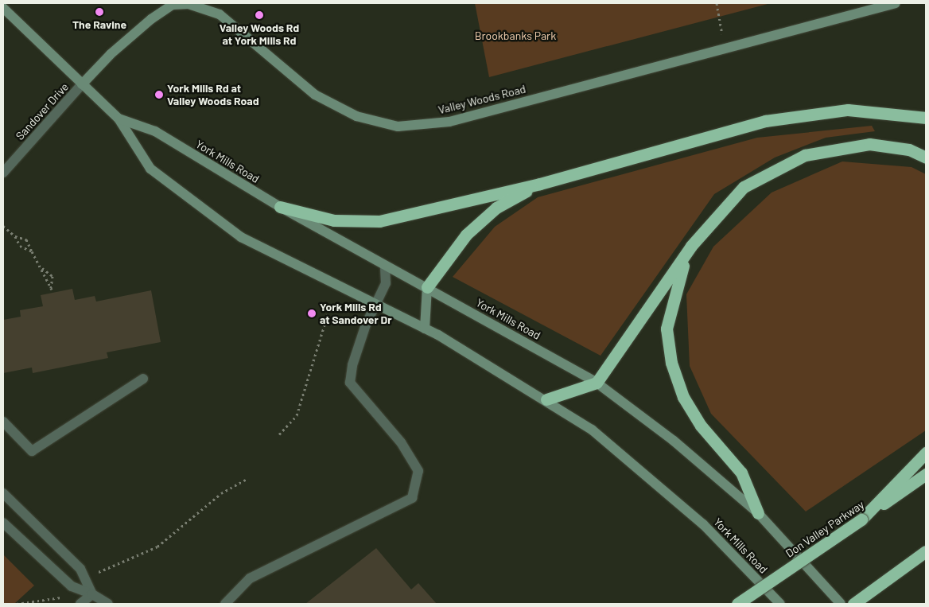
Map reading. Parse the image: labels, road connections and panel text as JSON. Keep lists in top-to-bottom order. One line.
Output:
{"streets":{"highway":["Don Valley Parkway"],"main road":["Valley Woods Road","York Mills Road"],"street":["Sandover Drive"]},"crossings":[["Valley Woods Road","Sandover Drive"],["Valley Woods Road","York Mills Road"],["Sandover Drive","York Mills Road"]],"parks":["Brookbanks Park"],"places":["The Ravine","Valley Woods Rd at York Mills Rd","York Mills Rd at Valley Woods Road","York Mills Rd at Sandover Dr"]}
